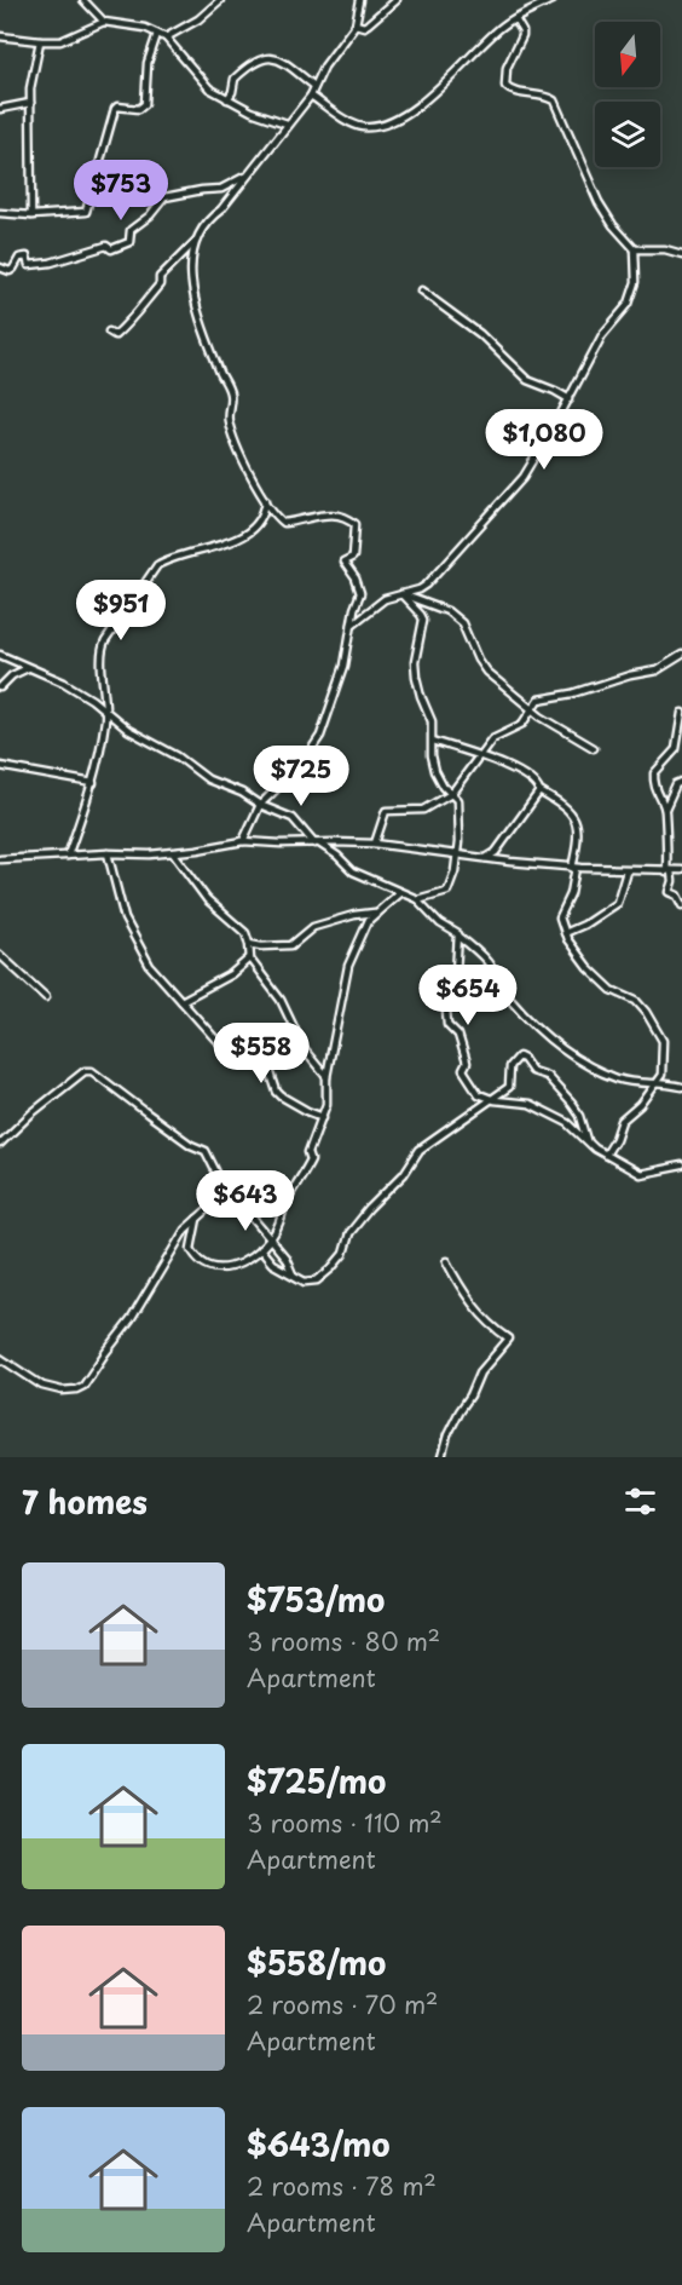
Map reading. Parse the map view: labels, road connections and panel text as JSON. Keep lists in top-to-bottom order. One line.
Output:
{"north":"bottom","page":{"price":["$753","$1,080","$951","$725","$654","$558","$643"],"heading":"7 homes","list":[{"name":"$753/mo","note":"3 rooms · 80 m² · Apartment"},{"name":"$725/mo","note":"3 rooms · 110 m² · Apartment"},{"name":"$558/mo","note":"2 rooms · 70 m² · Apartment"},{"name":"$643/mo","note":"2 rooms · 78 m² · Apartment"}]}}
